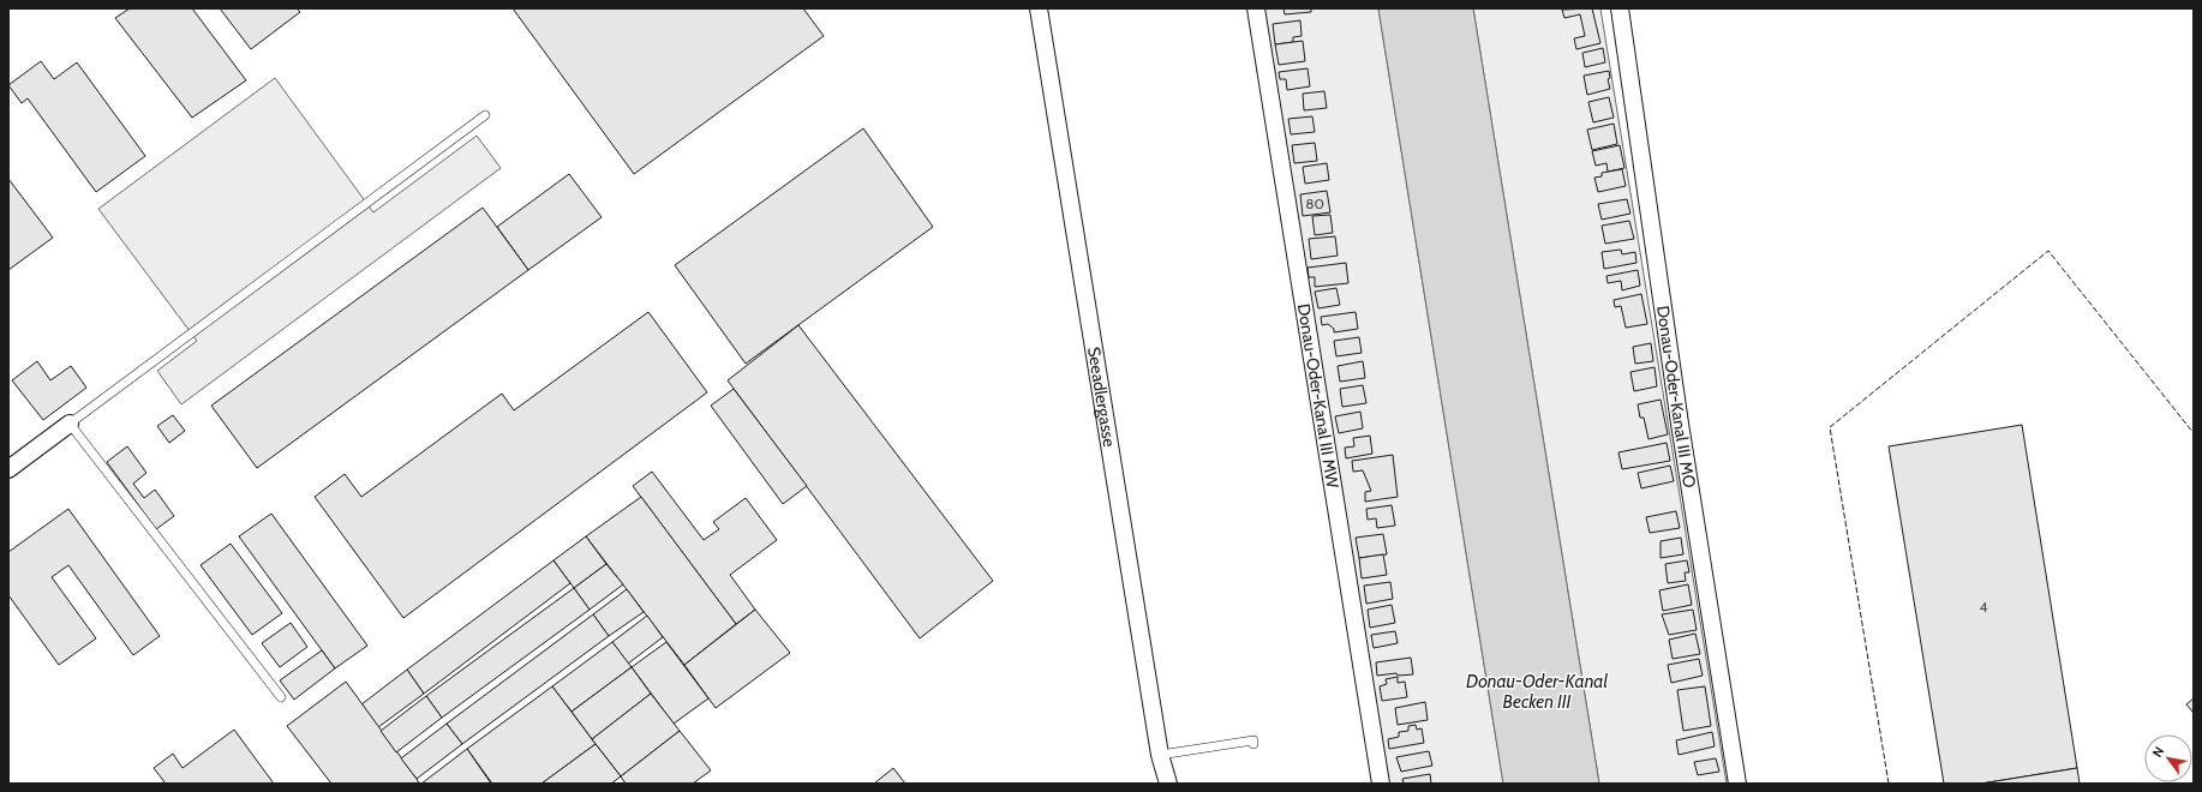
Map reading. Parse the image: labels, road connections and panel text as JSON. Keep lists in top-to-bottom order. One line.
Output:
{"streets":{"street":["Seeadlergasse","Donau-Oder-Kanal III MW","Donau-Oder-Kanal III MO"]},"water":["Donau-Oder-Kanal Becken III"],"house_numbers":["80","4"],"north":"top left"}
